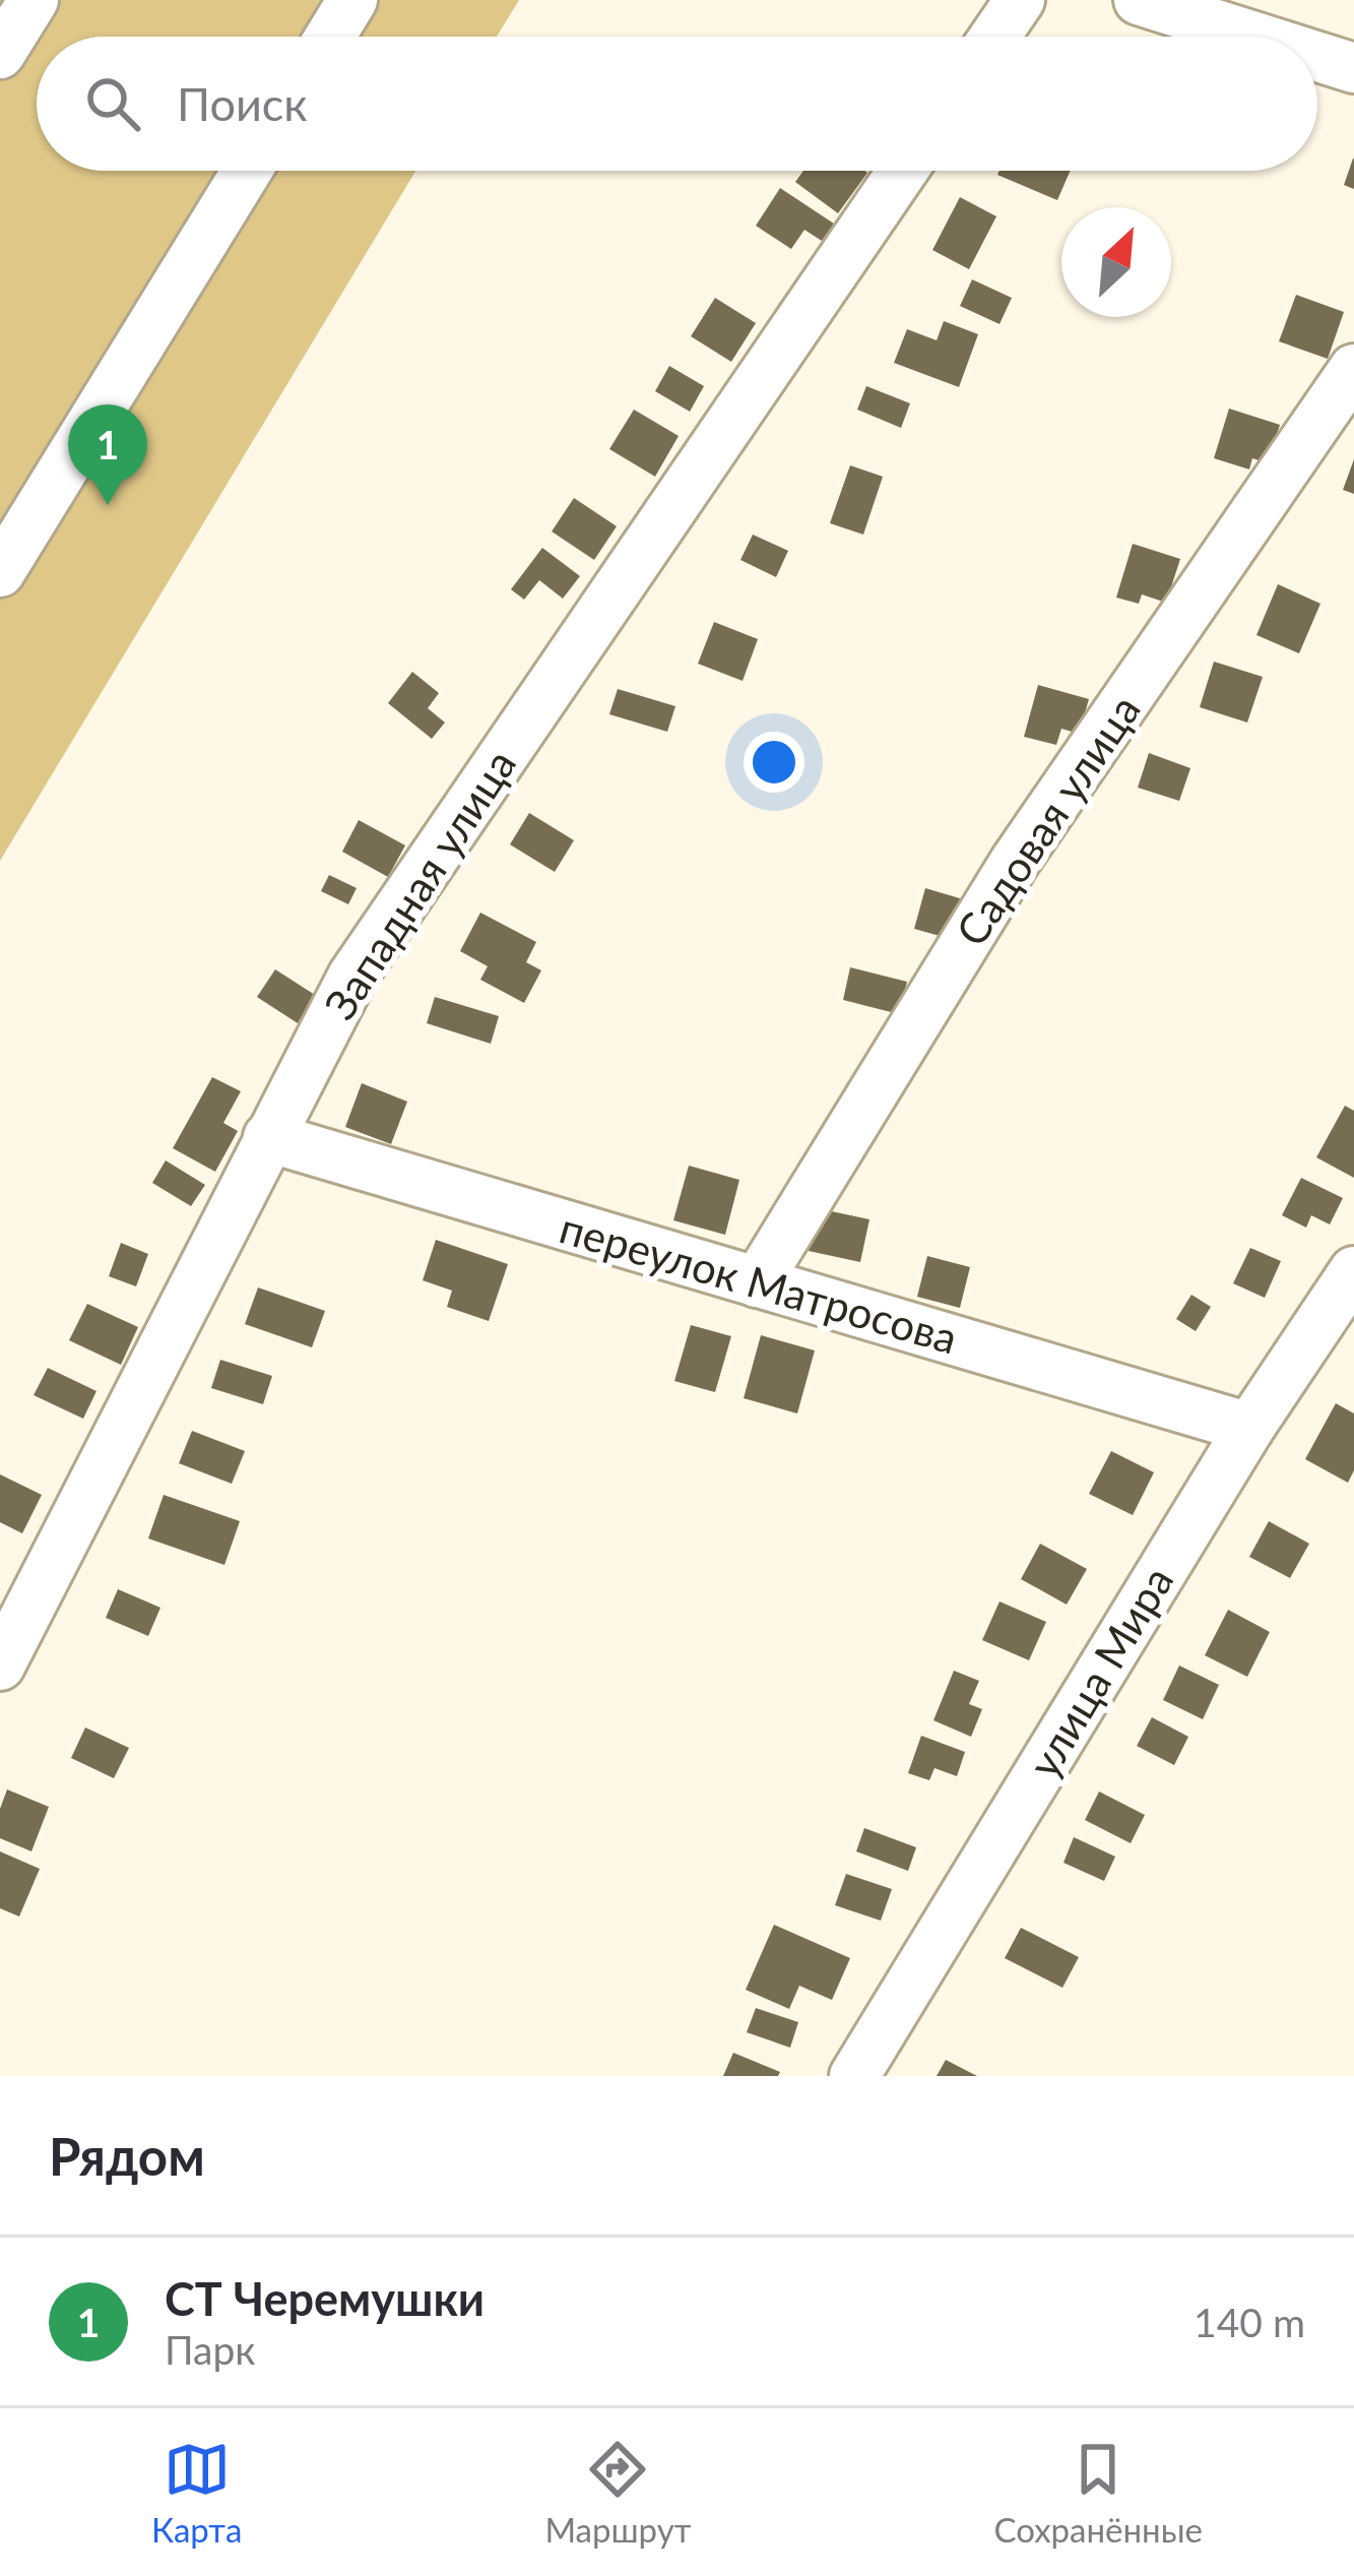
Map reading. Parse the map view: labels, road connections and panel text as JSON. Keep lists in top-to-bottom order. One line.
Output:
{"streets":{"street":["Садовая улица","Западная улица","переулок Матросова","улица Мира"]},"crossings":[["Садовая улица","переулок Матросова"],["Западная улица","переулок Матросова"],["переулок Матросова","улица Мира"]],"north":"top right","page":{"search":"Поиск","pins":"1","heading":"Рядом","list":[{"mark":"1","name":"СТ Черемушки","note":"Парк","value":"140 m"}],"nav":["Карта","Маршрут","Сохранённые"]}}
